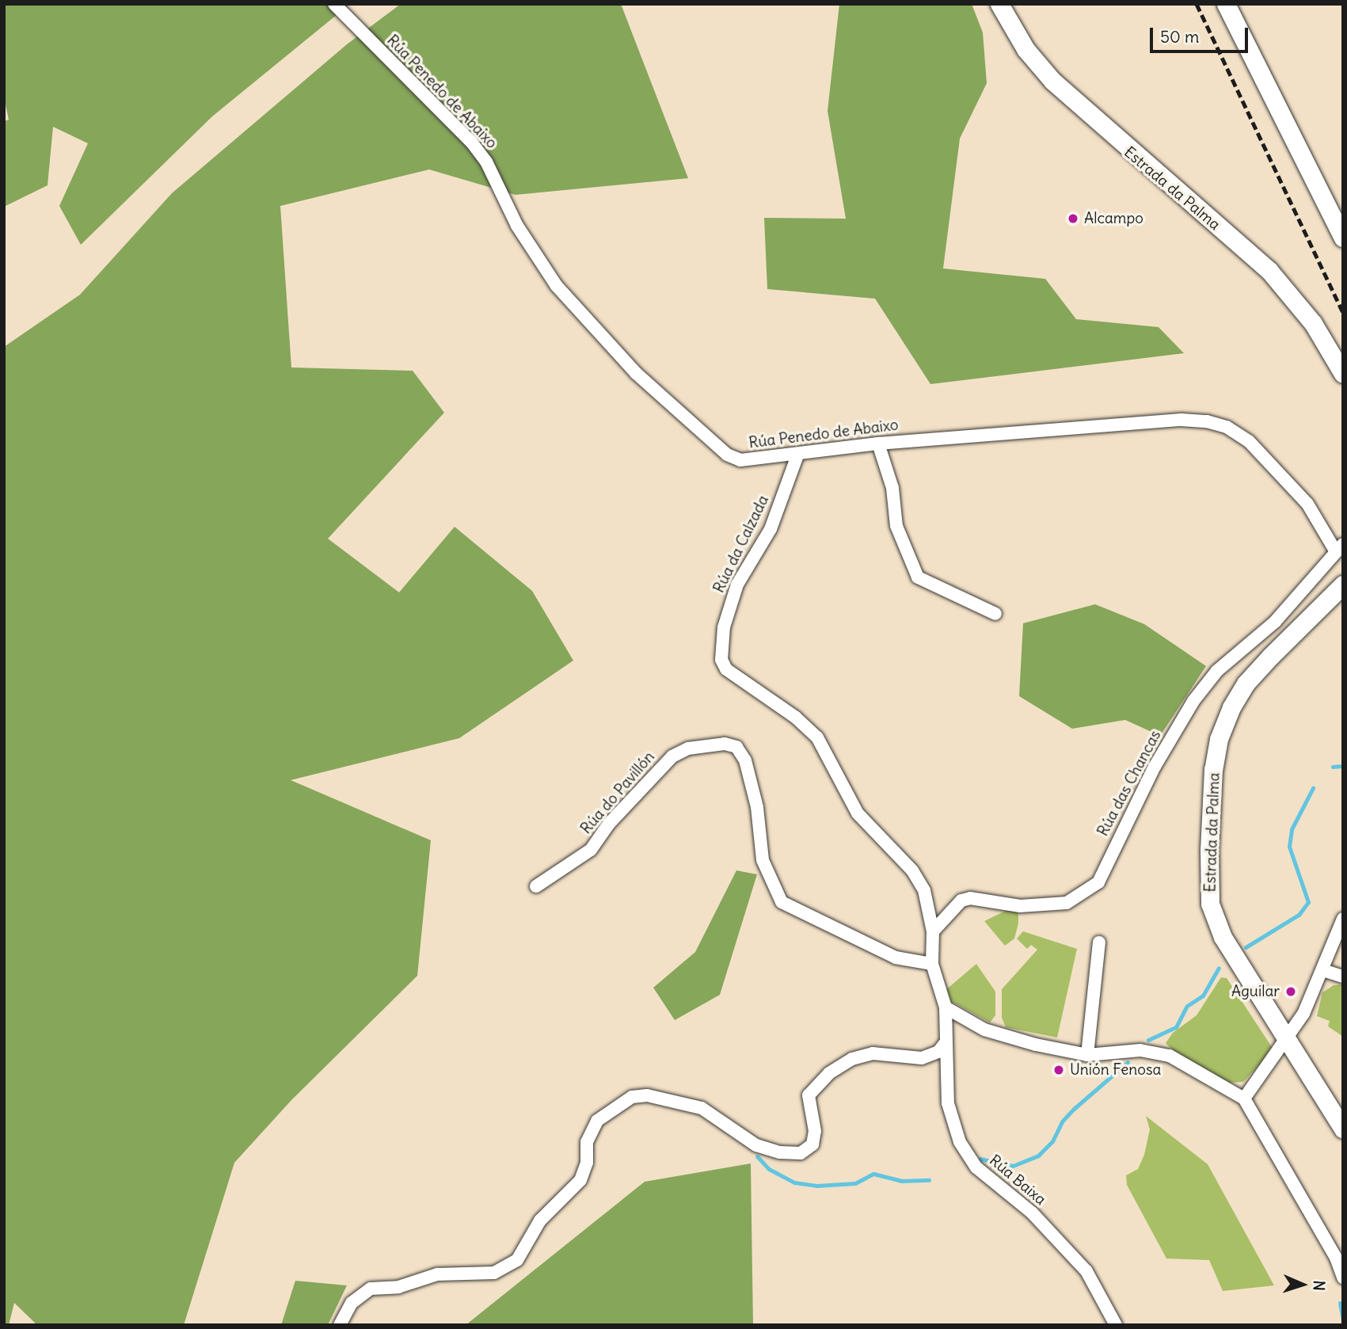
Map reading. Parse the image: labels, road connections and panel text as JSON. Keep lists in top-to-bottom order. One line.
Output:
{"streets":{"street":["Rúa Penedo de Abaixo","Estrada da Palma","Rúa da Calzada","Rúa das Chancas","Rúa do Pavillón","Rúa Baixa"]},"crossings":[["Rúa Penedo de Abaixo","Rúa da Calzada"],["Rúa Penedo de Abaixo","Rúa das Chancas"],["Rúa da Calzada","Rúa das Chancas"],["Rúa do Pavillón","Rúa Baixa"]],"places":["Alcampo","Aguilar","Unión Fenosa"],"scale_bar":"50 m","north":"right"}
